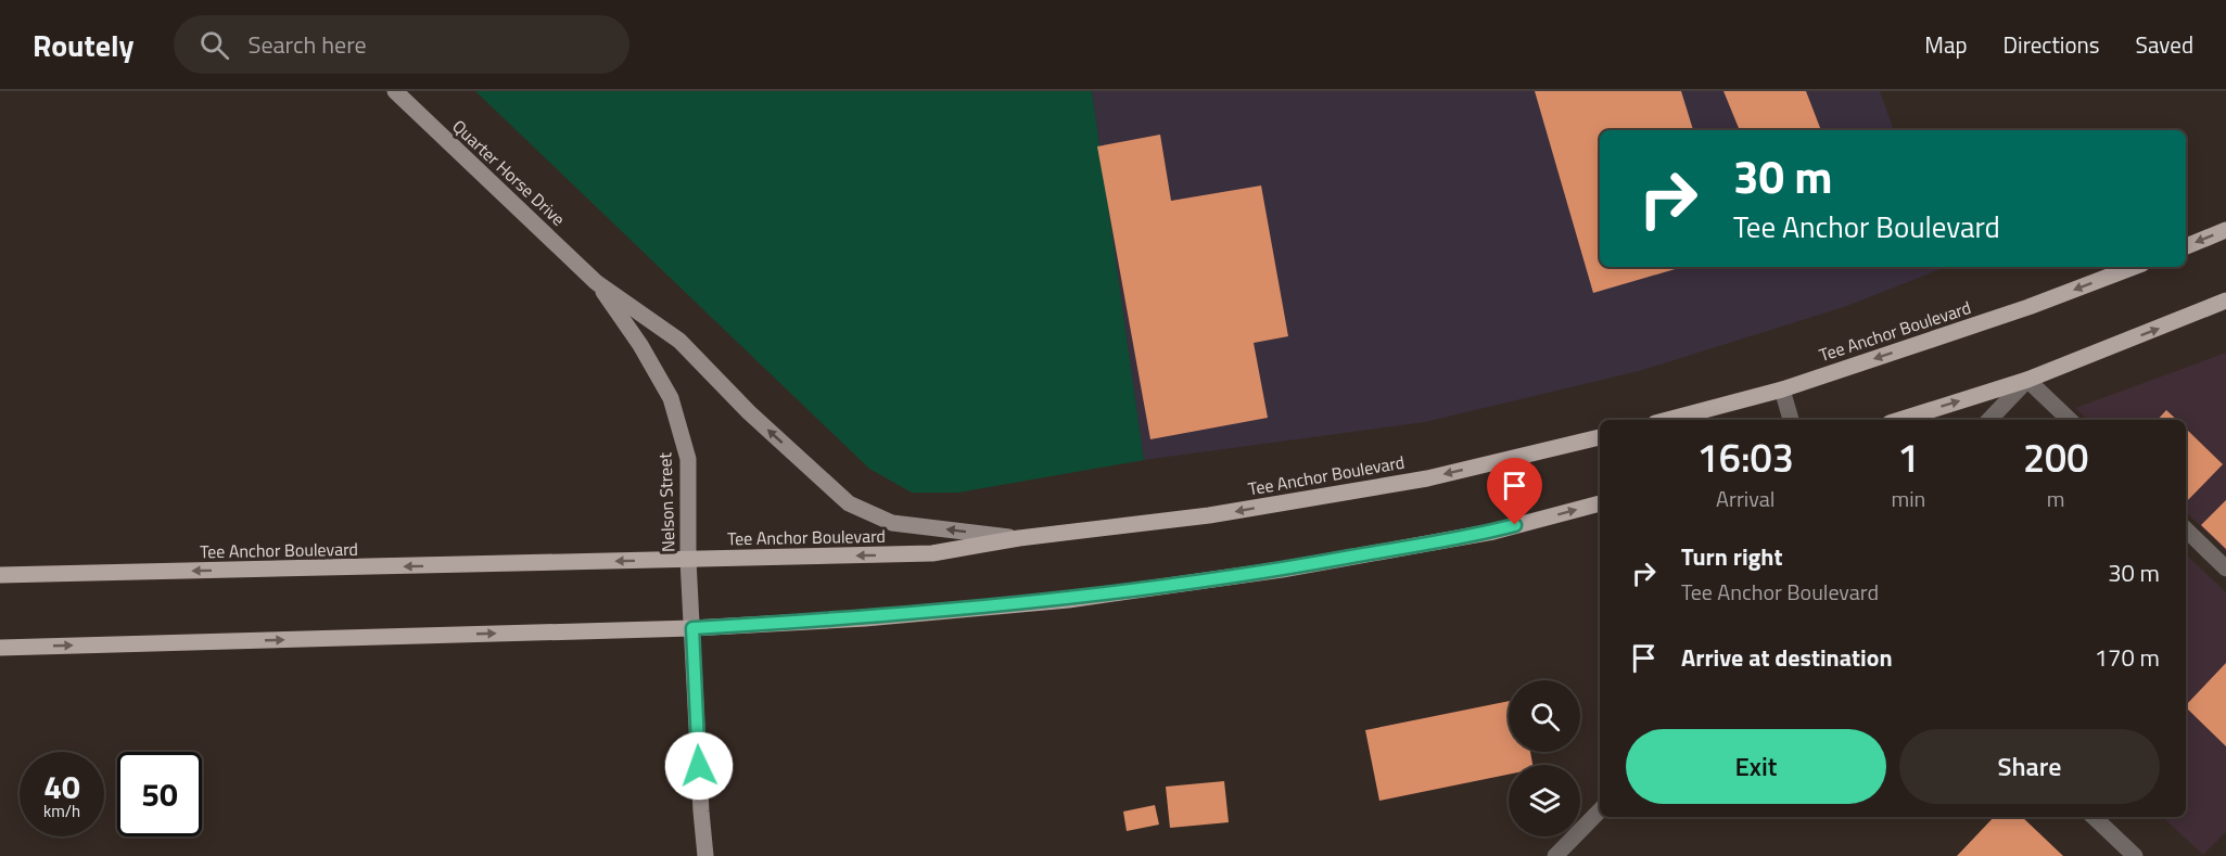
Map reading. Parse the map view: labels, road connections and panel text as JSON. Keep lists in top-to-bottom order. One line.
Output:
{"streets":{"main road":["Quarter Horse Drive","Tee Anchor Boulevard","Nelson Street"]},"crossings":[["Quarter Horse Drive","Nelson Street"],["Tee Anchor Boulevard","Nelson Street"]],"page":{"header":"Routely","search":"Search here","nav":["Map","Directions","Saved"],"turn":["30 m","Tee Anchor Boulevard"],"eta":["16:03","Arrival","1","min","200","m"],"list":[{"name":"Turn right","note":"Tee Anchor Boulevard","value":"30 m"},{"name":"Arrive at destination","value":"170 m"}],"buttons":["Exit","Share"],"speed":"40 km/h","limit":"50"}}
